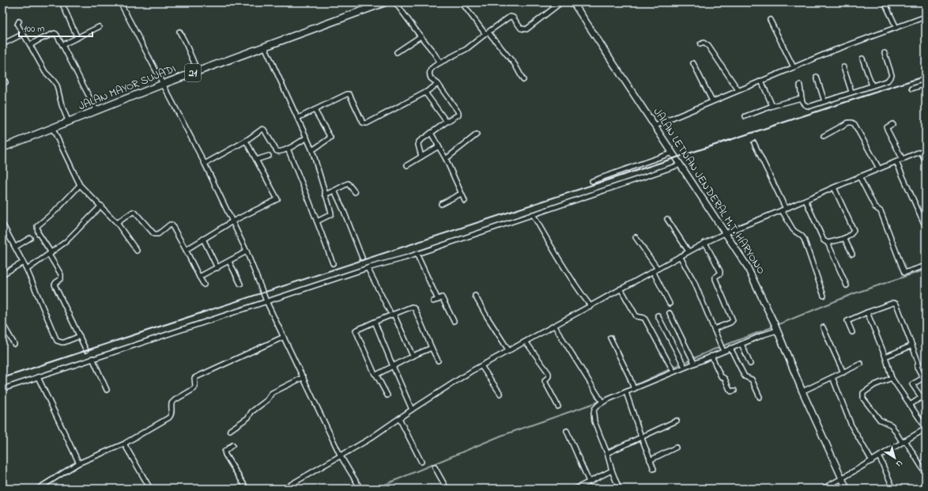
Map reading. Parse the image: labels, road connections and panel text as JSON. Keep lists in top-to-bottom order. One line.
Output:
{"streets":{"highway":["21","JALAN MAYOR SUJADI"],"main road":["JALAN LETNAN JENDERAL M.T. HARYONO"]},"scale_bar":"100 m","north":"bottom right"}
